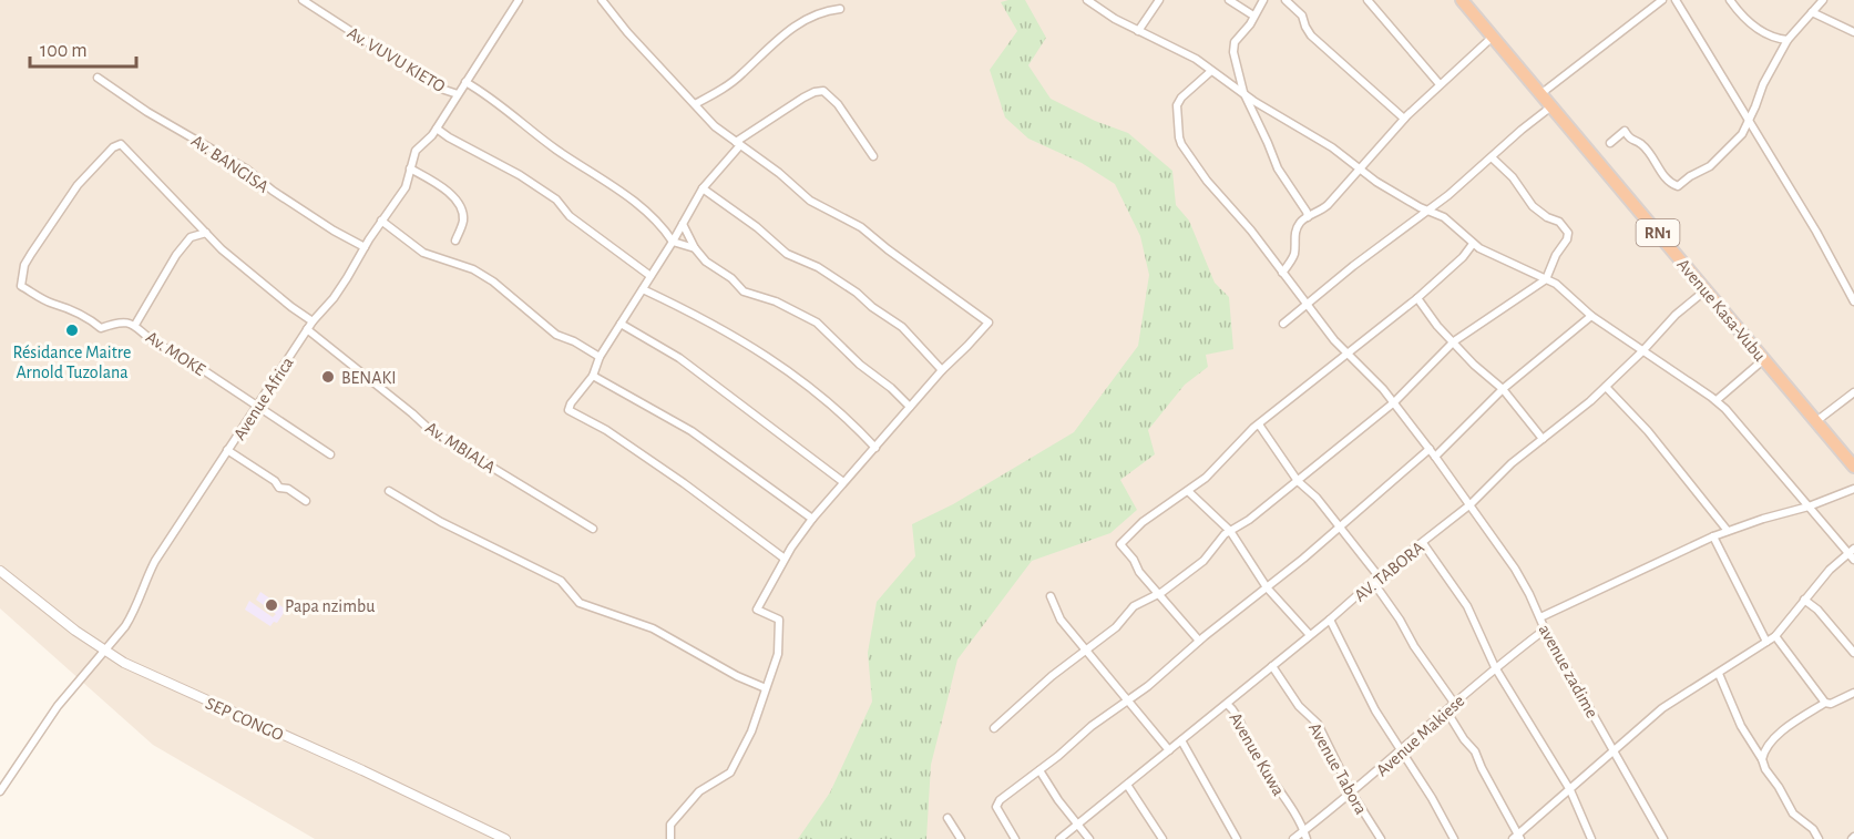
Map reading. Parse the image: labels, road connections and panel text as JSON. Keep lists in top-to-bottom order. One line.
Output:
{"streets":{"highway":["RN1","Avenue Kasa-Vubu"],"street":["Av. VUVU KIETO","Av. BANGISA","Av. MOKE","Avenue Africa","Av. MBIALA","AV. TABORA","avenue zadime","SEP CONGO","Avenue Makiese","Avenue Kuwa","Avenue Tabora"]},"crossings":[["Av. VUVU KIETO","Avenue Africa"],["Av. BANGISA","Avenue Africa"],["Avenue Kasa-Vubu","AV. TABORA"],["Av. MOKE","Avenue Africa"],["Avenue Africa","Av. MBIALA"],["Avenue Africa","SEP CONGO"],["AV. TABORA","avenue zadime"],["AV. TABORA","Avenue Kuwa"],["AV. TABORA","Avenue Tabora"],["avenue zadime","Avenue Makiese"],["Avenue Makiese","Avenue Kuwa"],["Avenue Makiese","Avenue Tabora"]],"places":["Résidance Maitre Arnold Tuzolana","BENAKI","Papa nzimbu"],"scale_bar":"100 m"}
